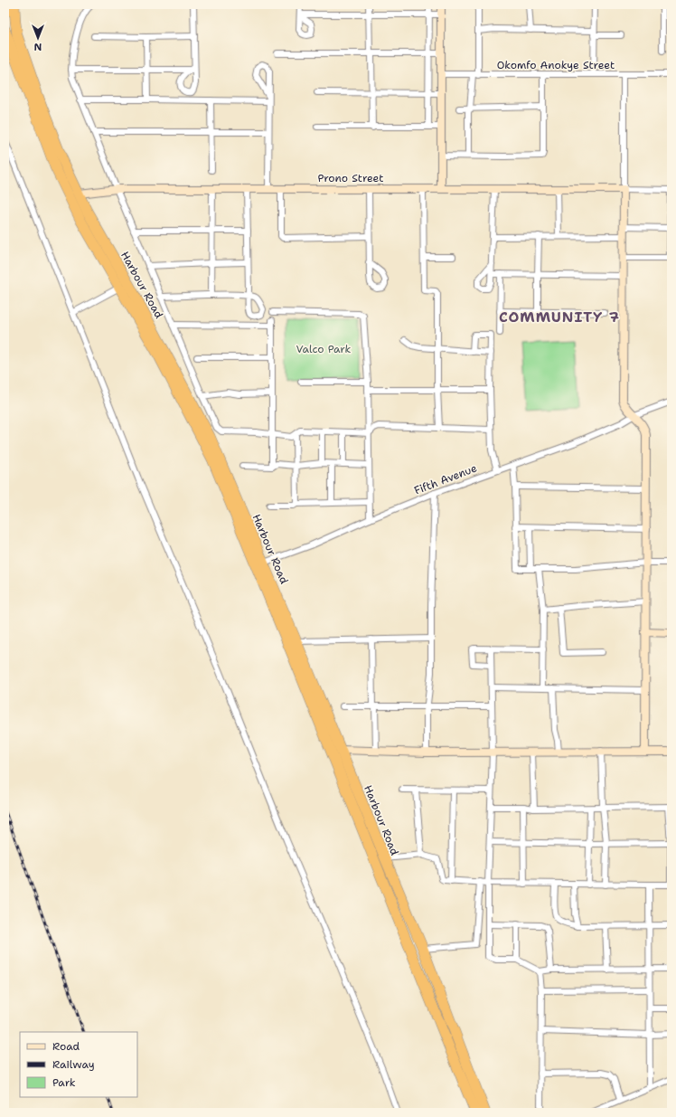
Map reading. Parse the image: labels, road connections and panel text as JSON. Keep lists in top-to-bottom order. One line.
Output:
{"streets":{"highway":["Harbour Road"],"street":["Okomfo Anokye Street","Prono Street","Fifth Avenue"]},"crossings":[["Prono Street","Harbour Road"],["Harbour Road","Fifth Avenue"]],"districts":["COMMUNITY 7"],"parks":["Valco Park"],"legend":["Road","Railway","Park"],"north":"bottom"}
